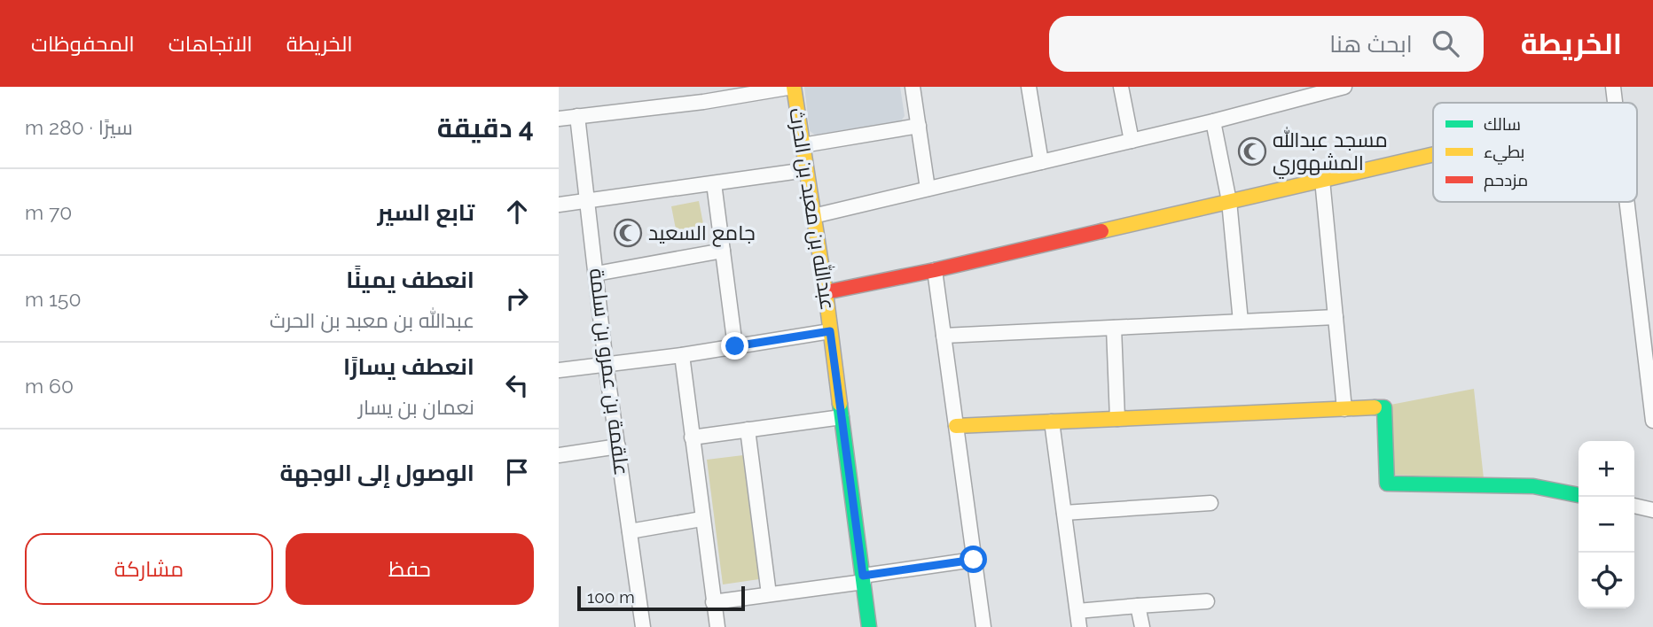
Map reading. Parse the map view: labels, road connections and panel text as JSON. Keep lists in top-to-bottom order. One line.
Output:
{"streets":{"street":["عبدالله بن معبد بن الحرث","علقمة بن عمرو بن سلمة"]},"places":{"mosque":["مسجد عبدالله المشهوري","جامع السعيد"]},"legend":["سالك","بطيء","مزدحم"],"scale_bar":"100 m","page":{"header":"الخريطة","search":"ابحث هنا","nav":["الخريطة","الاتجاهات","المحفوظات"],"heading":["4 دقيقة","سيرًا · 280 m"],"list":[["تابع السير","70 m"],["انعطف يمينًا","عبدالله بن معبد بن الحرث","150 m"],["انعطف يسارًا","نعمان بن يسار","60 m"],"الوصول إلى الوجهة"],"map_buttons":["+","−"],"buttons":["حفظ","مشاركة"],"scale":"100 m"}}
